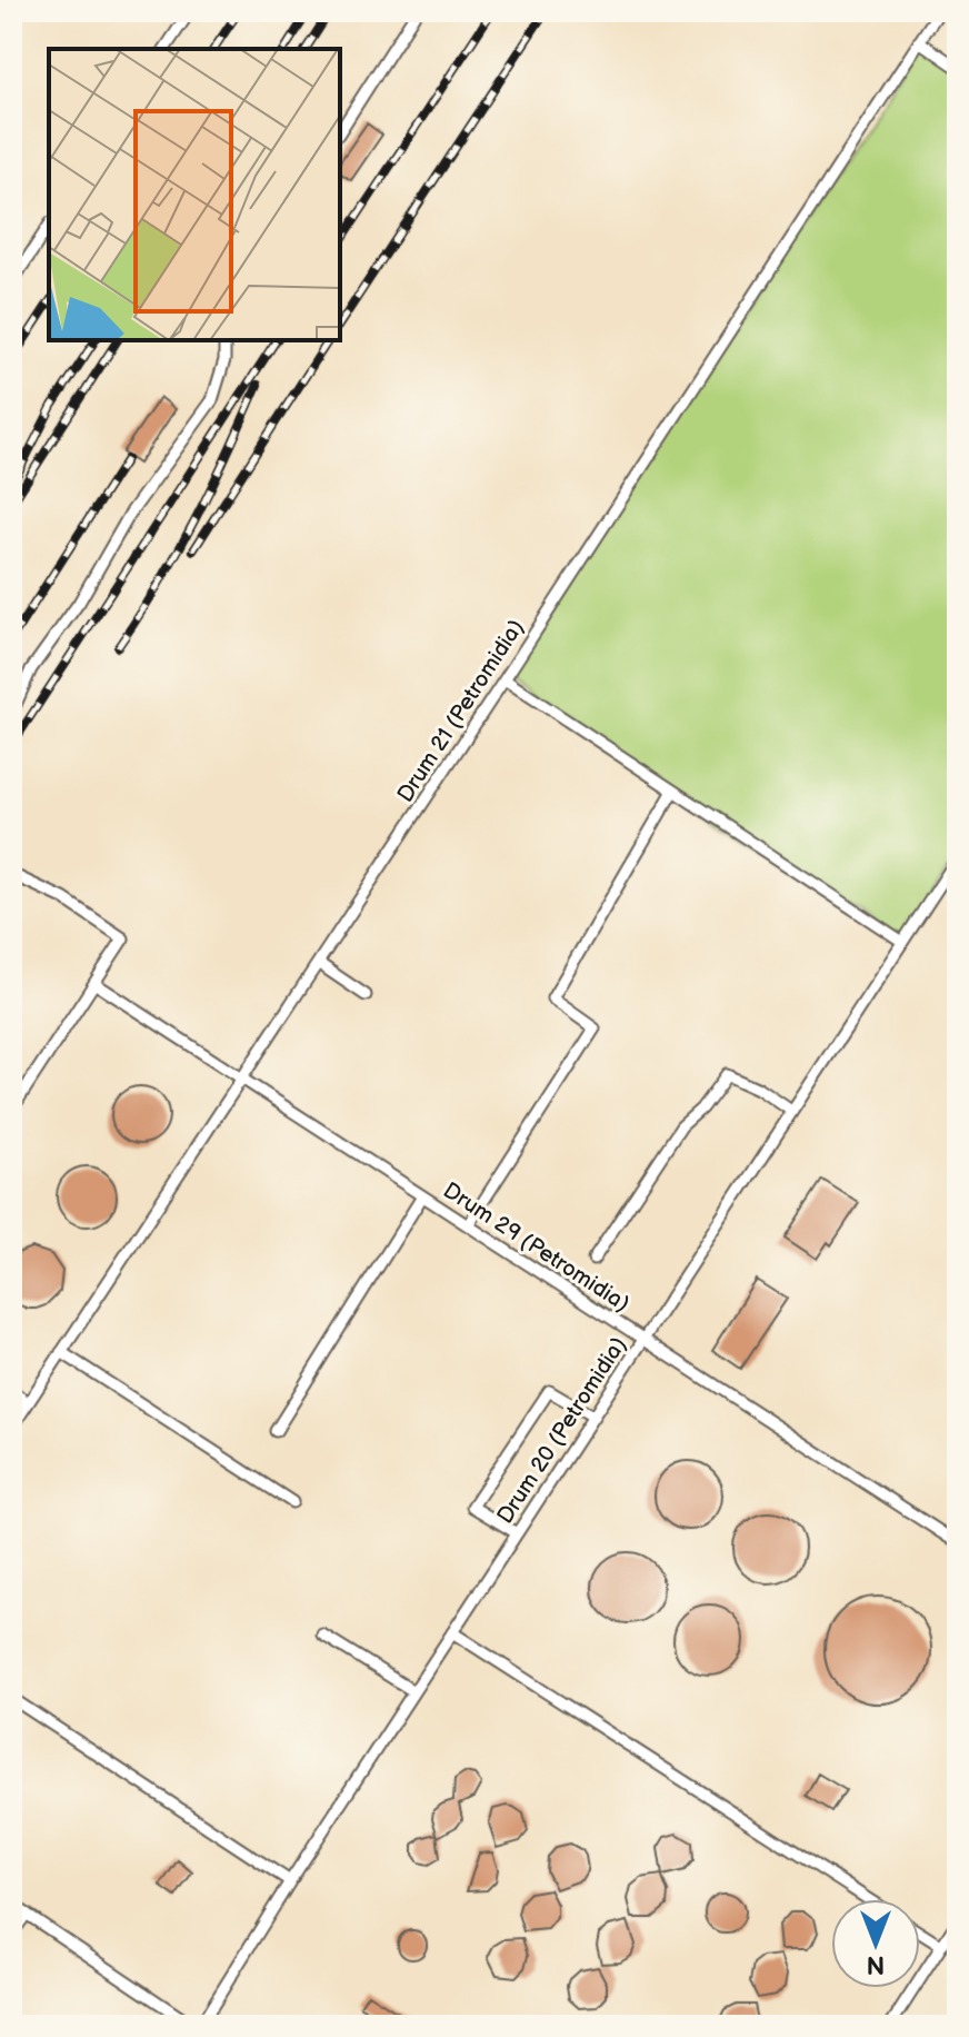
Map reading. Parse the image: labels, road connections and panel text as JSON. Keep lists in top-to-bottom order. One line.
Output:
{"streets":{"lane":["Drum 21 (Petromidia)","Drum 29 (Petromidia)","Drum 20 (Petromidia)"]},"crossings":[["Drum 21 (Petromidia)","Drum 29 (Petromidia)"],["Drum 29 (Petromidia)","Drum 20 (Petromidia)"]],"north":"bottom"}
